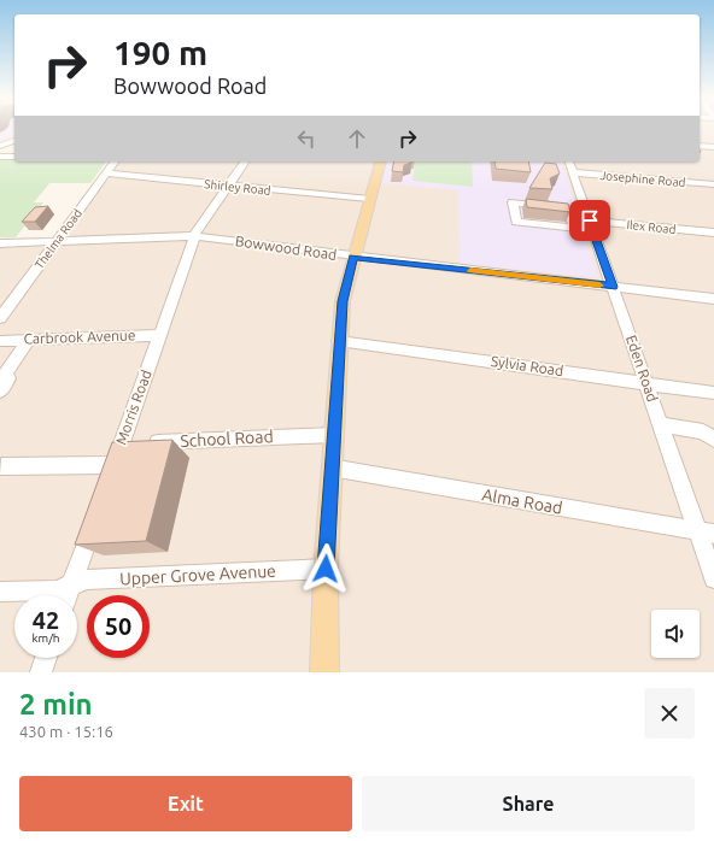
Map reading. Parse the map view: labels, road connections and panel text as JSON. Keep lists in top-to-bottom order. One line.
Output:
{"streets":{"street":["Josephine Road","Shirley Road","Ilex Road","Thelma Road","Bowwood Road","Carbrook Avenue","Sylvia Road","Eden Road","Morris Road","School Road","Alma Road","Upper Grove Avenue"]},"crossings":[["Josephine Road","Eden Road"],["Shirley Road","Thelma Road"],["Shirley Road","Morris Road"],["Ilex Road","Eden Road"],["Thelma Road","Bowwood Road"],["Bowwood Road","Eden Road"],["Bowwood Road","Morris Road"],["Carbrook Avenue","Morris Road"],["Sylvia Road","Eden Road"],["Eden Road","Alma Road"],["Morris Road","School Road"]],"page":{"turn":["190 m","Bowwood Road"],"speed":"42 km/h","limit":"50","heading":["2 min","430 m · 15:16"],"buttons":["Exit","Share"]}}
